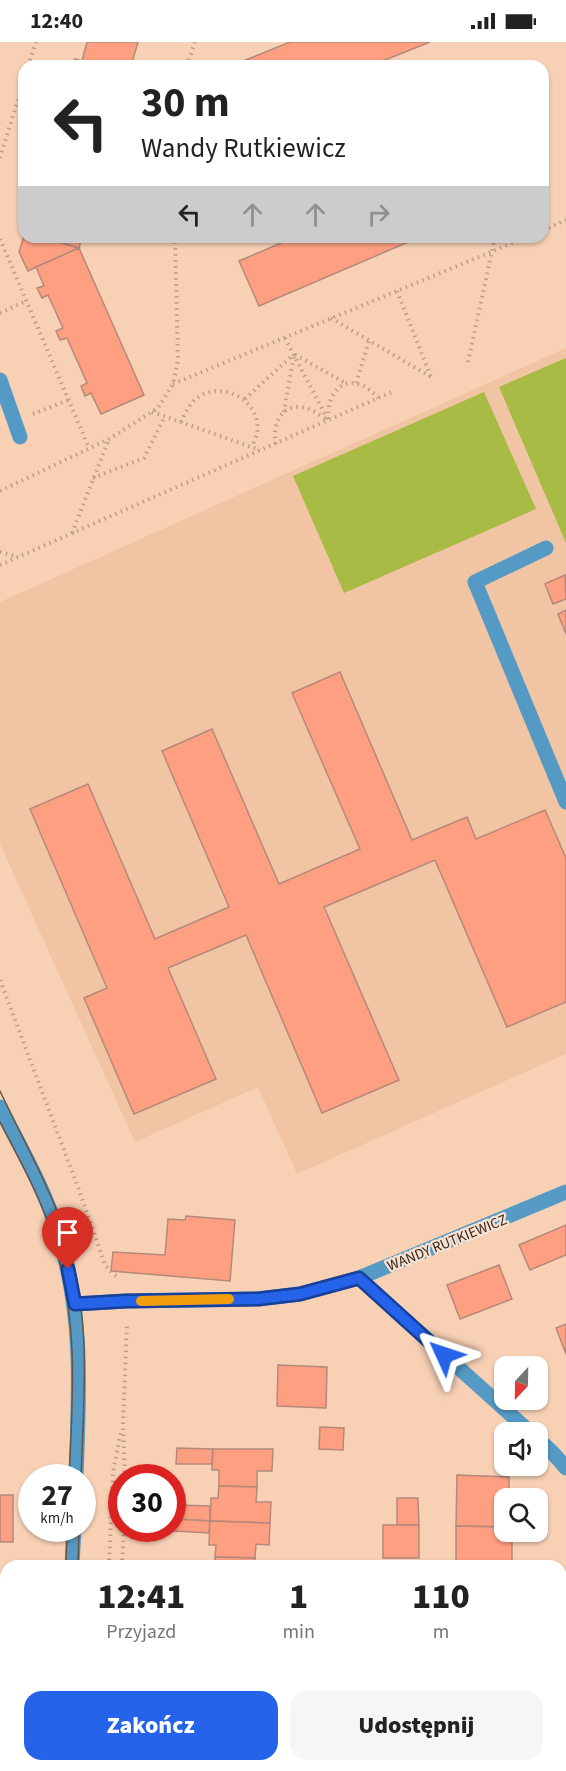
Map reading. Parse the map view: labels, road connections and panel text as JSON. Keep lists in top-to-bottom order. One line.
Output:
{"streets":{"street":["WANDY RUTKIEWICZ"]},"north":"bottom","page":{"status":"12:40","turn":["30 m","Wandy Rutkiewicz"],"speed":"27 km/h","limit":"30","eta":["12:41","Przyjazd","1","min","110","m"],"buttons":["Zakończ","Udostępnij"]}}
